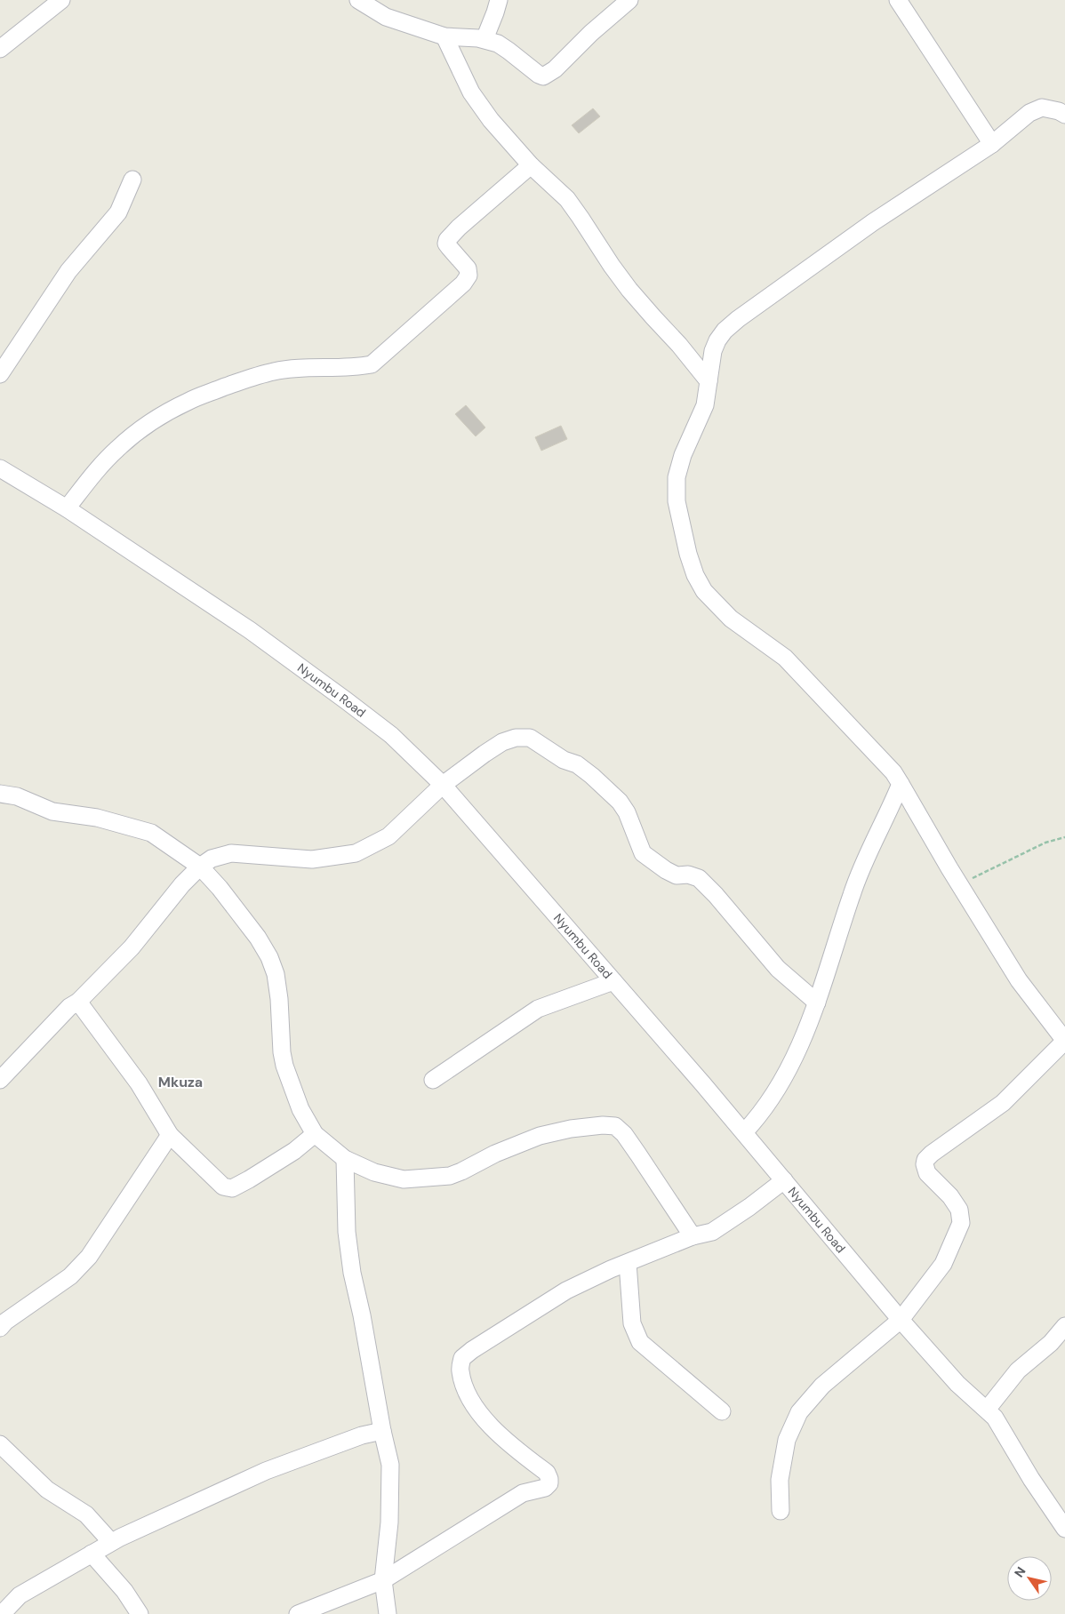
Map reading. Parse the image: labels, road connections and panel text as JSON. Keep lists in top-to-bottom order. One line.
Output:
{"streets":{"street":["Nyumbu Road"]},"districts":["Mkuza"],"north":"top left"}
